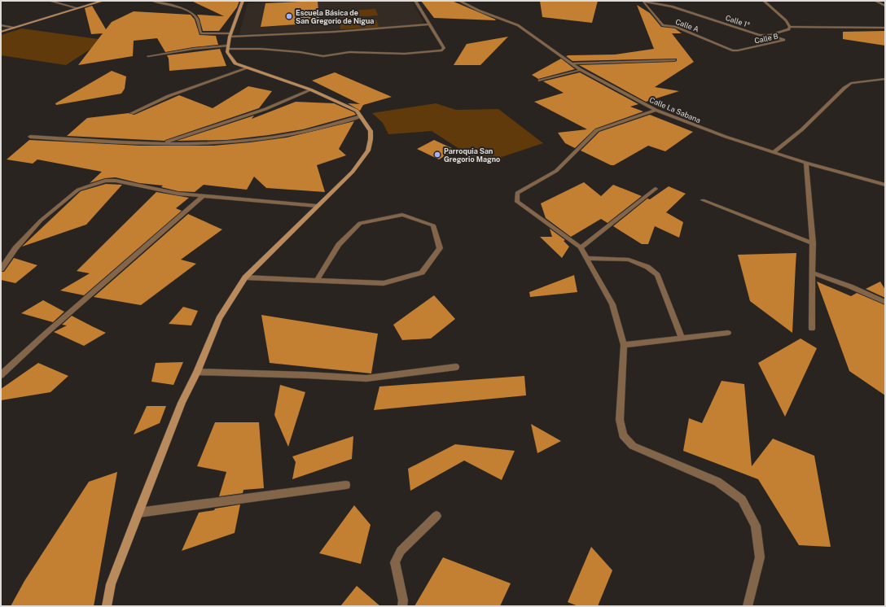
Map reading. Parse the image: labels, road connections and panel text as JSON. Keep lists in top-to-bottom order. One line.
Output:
{"streets":{"street":["Calle 1ª","Calle A","Calle B","Calle La Sabana"]},"crossings":[["Calle 1ª","Calle A"],["Calle 1ª","Calle B"],["Calle A","Calle B"]],"places":["Escuela Básica de San Gregorio de Nigua","Parroquia San Gregorio Magno"]}
